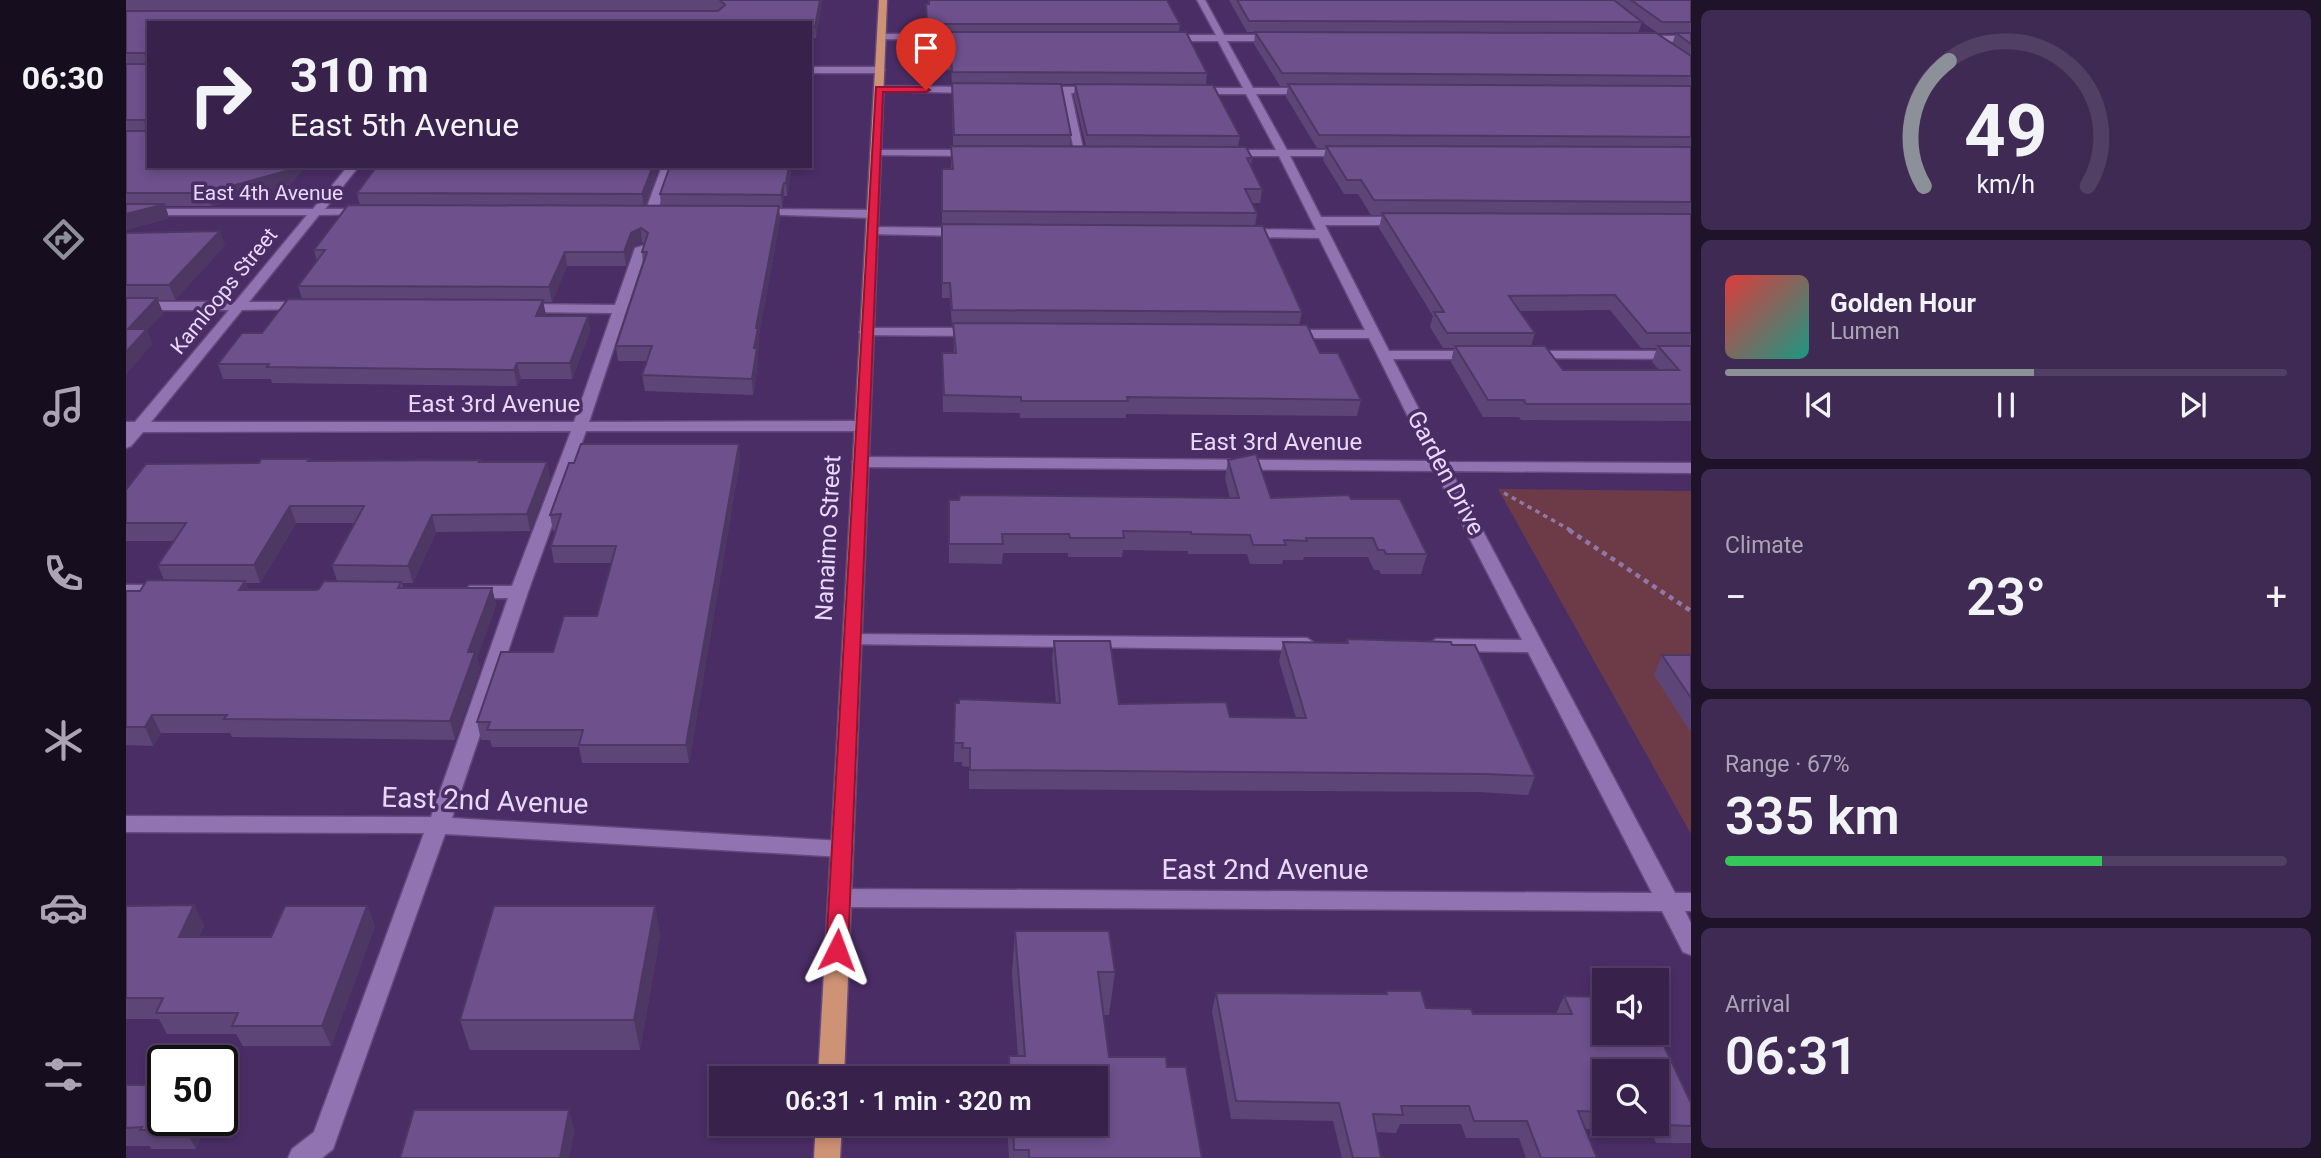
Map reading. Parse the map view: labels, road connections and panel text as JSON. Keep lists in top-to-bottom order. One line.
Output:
{"streets":{"main road":["Nanaimo Street"],"street":["East 4th Avenue","Kamloops Street","East 3rd Avenue","Garden Drive","East 2nd Avenue"]},"crossings":[["East 4th Avenue","Kamloops Street"],["Kamloops Street","East 3rd Avenue"],["East 3rd Avenue","Garden Drive"],["East 3rd Avenue","Nanaimo Street"],["Garden Drive","East 2nd Avenue"],["Nanaimo Street","East 2nd Avenue"]],"page":{"tabs":"06:30","turn":["310 m","East 5th Avenue"],"song":["Golden Hour","Lumen"],"tile":["Climate",["Range · 67%","335 km"],["Arrival","06:31"]],"heat":["−","23°","+"],"limit":"50","trip":"06:31 · 1 min · 320 m","gauge":["49","km/h"]}}
